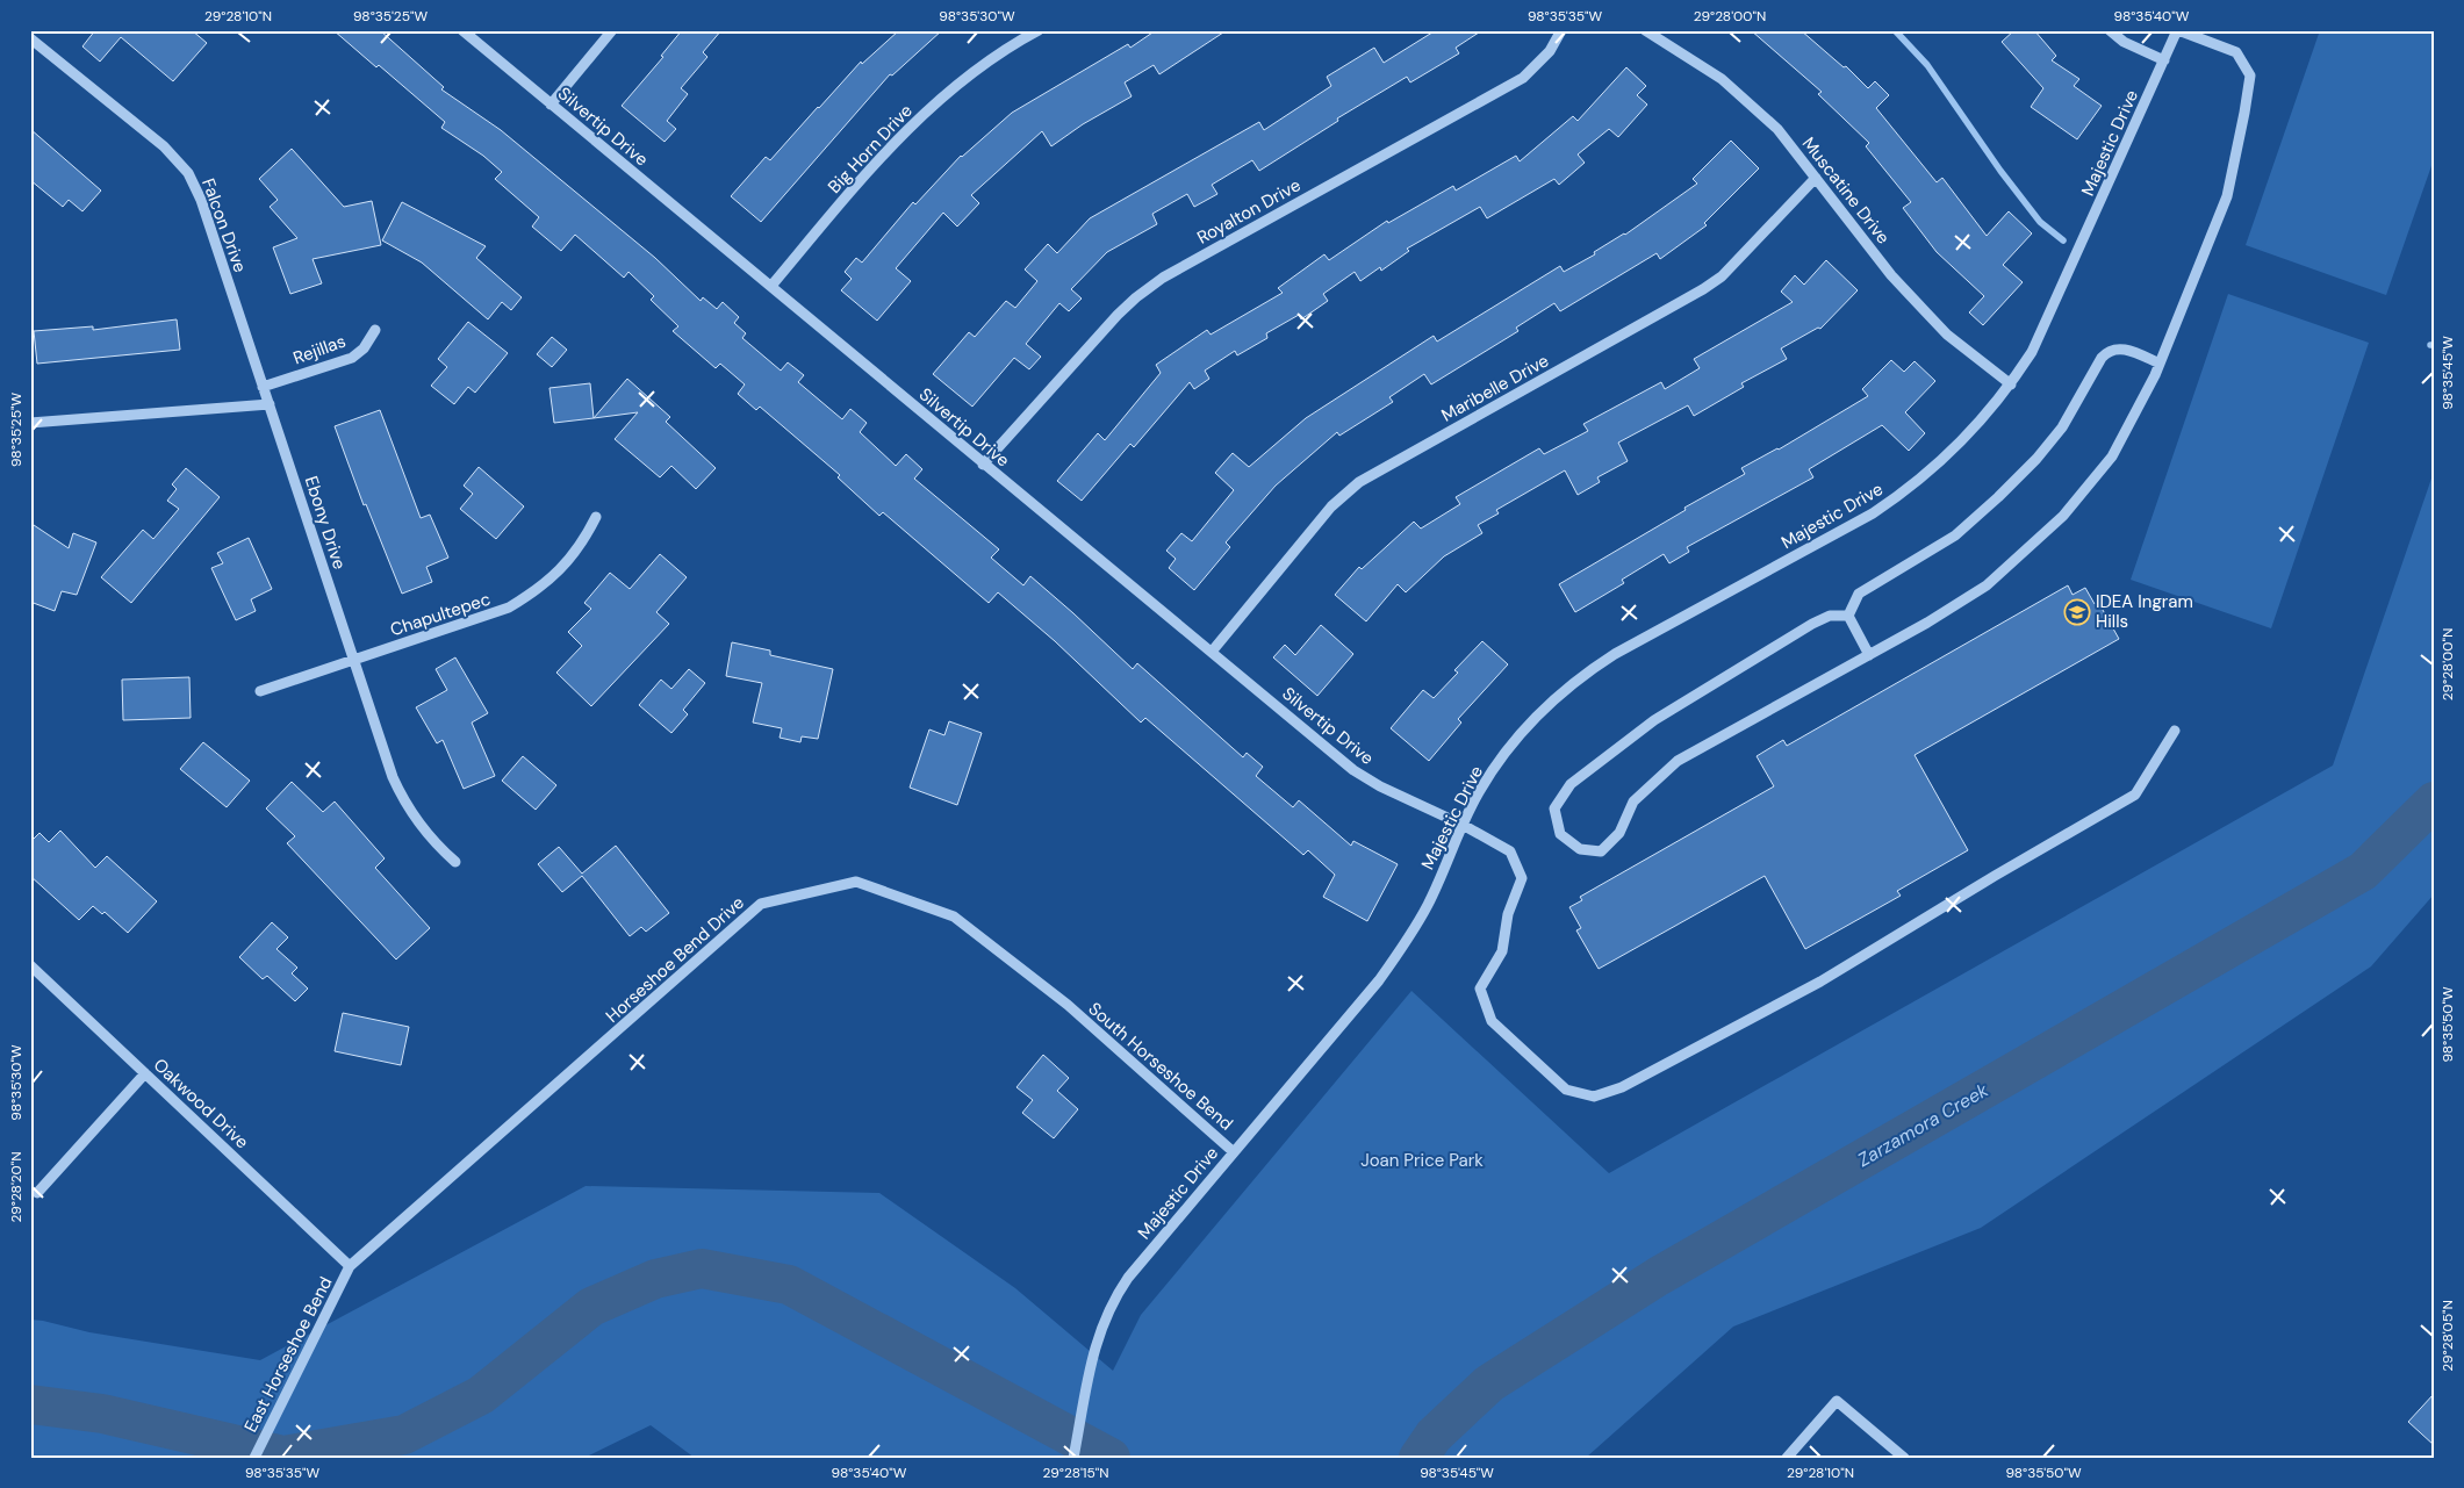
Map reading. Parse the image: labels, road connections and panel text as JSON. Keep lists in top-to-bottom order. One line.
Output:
{"streets":{"street":["Silvertip Drive","Majestic Drive","Big Horn Drive","Muscatine Drive","Royalton Drive","Falcon Drive","Rejillas","Maribelle Drive","Ebony Drive","Chapultepec","Horseshoe Bend Drive","South Horseshoe Bend","Oakwood Drive","East Horseshoe Bend"]},"crossings":[["Silvertip Drive","Majestic Drive"],["Silvertip Drive","Big Horn Drive"],["Silvertip Drive","Royalton Drive"],["Silvertip Drive","Maribelle Drive"],["Majestic Drive","Muscatine Drive"],["Majestic Drive","South Horseshoe Bend"],["Muscatine Drive","Maribelle Drive"],["Falcon Drive","Rejillas"],["Falcon Drive","Ebony Drive"],["Ebony Drive","Chapultepec"],["Horseshoe Bend Drive","South Horseshoe Bend"],["Horseshoe Bend Drive","Oakwood Drive"],["Horseshoe Bend Drive","East Horseshoe Bend"],["Oakwood Drive","East Horseshoe Bend"]],"water":["Zarzamora Creek"],"parks":["Joan Price Park"],"places":{"school or university":["IDEA Ingram Hills"]},"coordinates":["29°28'10\"N","98°35'25\"W","98°35'30\"W","98°35'35\"W","29°28'00\"N","98°35'40\"W","98°35'45\"W","98°35'50\"W","29°28'20\"N","29°28'05\"N","29°28'15\"N"]}
